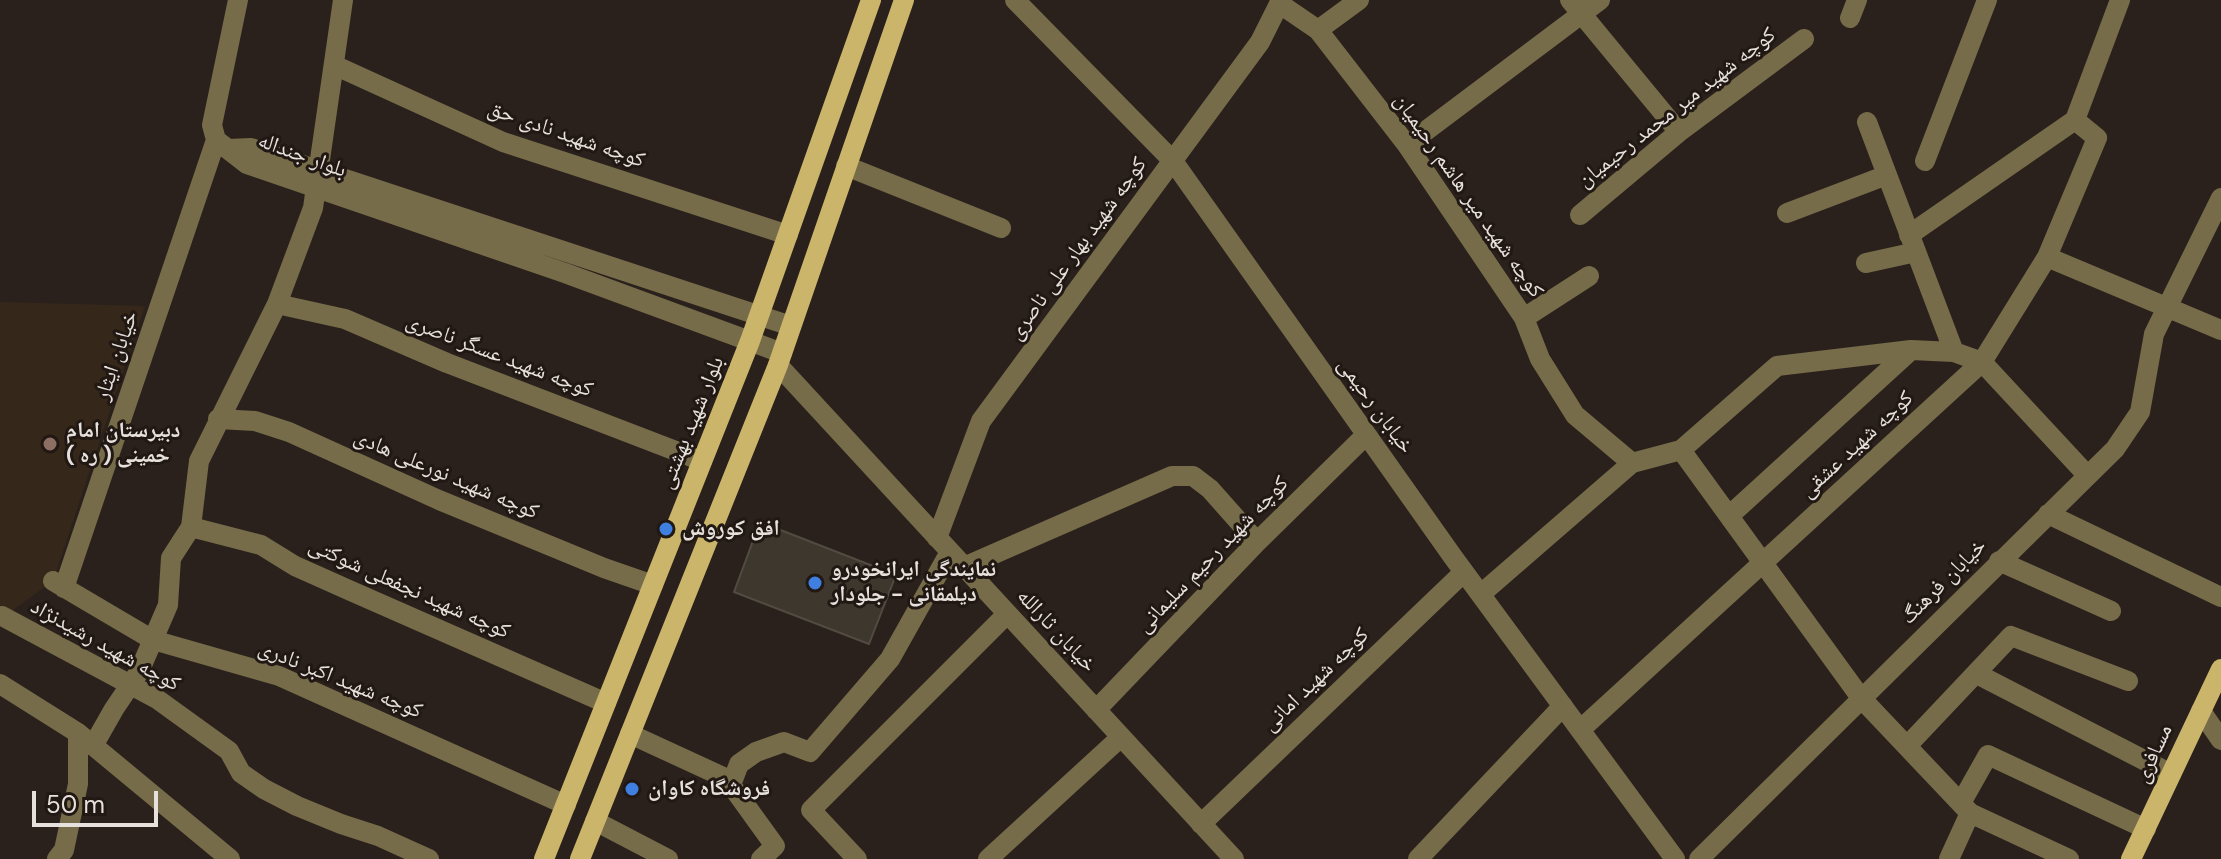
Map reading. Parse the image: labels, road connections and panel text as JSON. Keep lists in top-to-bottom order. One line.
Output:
{"streets":{"main road":["بلوار شهید بهشتی","مسافری"],"street":["کوچه شهید میر محمد رحیمیان","کوچه شهید نادی حق","بلوار جنداله","کوچه شهید میر هاشم رحیمیان","کوچه شهید بهار علی ناصری","خیابان ایثار","کوچه شهید عسگر ناصری","خیابان رحیمی","کوچه شهید عشقی","کوچه شهید نورعلی هادی","کوچه شهید رحیم سلیمانی","خیابان فرهنگ","کوچه شهید نجفعلی شوکتی","خیابان ثارالله","کوچه شهید رشیدنژاد","کوچه شهید اکبر نادری","کوچه شهید امانی"]},"crossings":[["کوچه شهید نادی حق","بلوار شهید بهشتی"],["بلوار جنداله","خیابان ایثار"],["بلوار جنداله","بلوار شهید بهشتی"],["بلوار جنداله","خیابان ثارالله"],["کوچه شهید میر هاشم رحیمیان","کوچه شهید بهار علی ناصری"],["کوچه شهید بهار علی ناصری","خیابان رحیمی"],["کوچه شهید بهار علی ناصری","خیابان ثارالله"],["خیابان ایثار","کوچه شهید اکبر نادری"],["کوچه شهید عسگر ناصری","بلوار شهید بهشتی"],["خیابان رحیمی","کوچه شهید عشقی"],["خیابان رحیمی","کوچه شهید رحیم سلیمانی"],["خیابان رحیمی","کوچه شهید امانی"],["بلوار شهید بهشتی","کوچه شهید نورعلی هادی"],["بلوار شهید بهشتی","کوچه شهید نجفعلی شوکتی"],["بلوار شهید بهشتی","کوچه شهید اکبر نادری"],["کوچه شهید رحیم سلیمانی","خیابان ثارالله"],["خیابان ثارالله","کوچه شهید امانی"]],"places":["دبیرستان امام خمینی ( ره )","افق کوروش","نمایندگی ایرانخودرو دیلمقانی - جلودار","فروشگاه کاوان"],"scale_bar":"50 m"}
